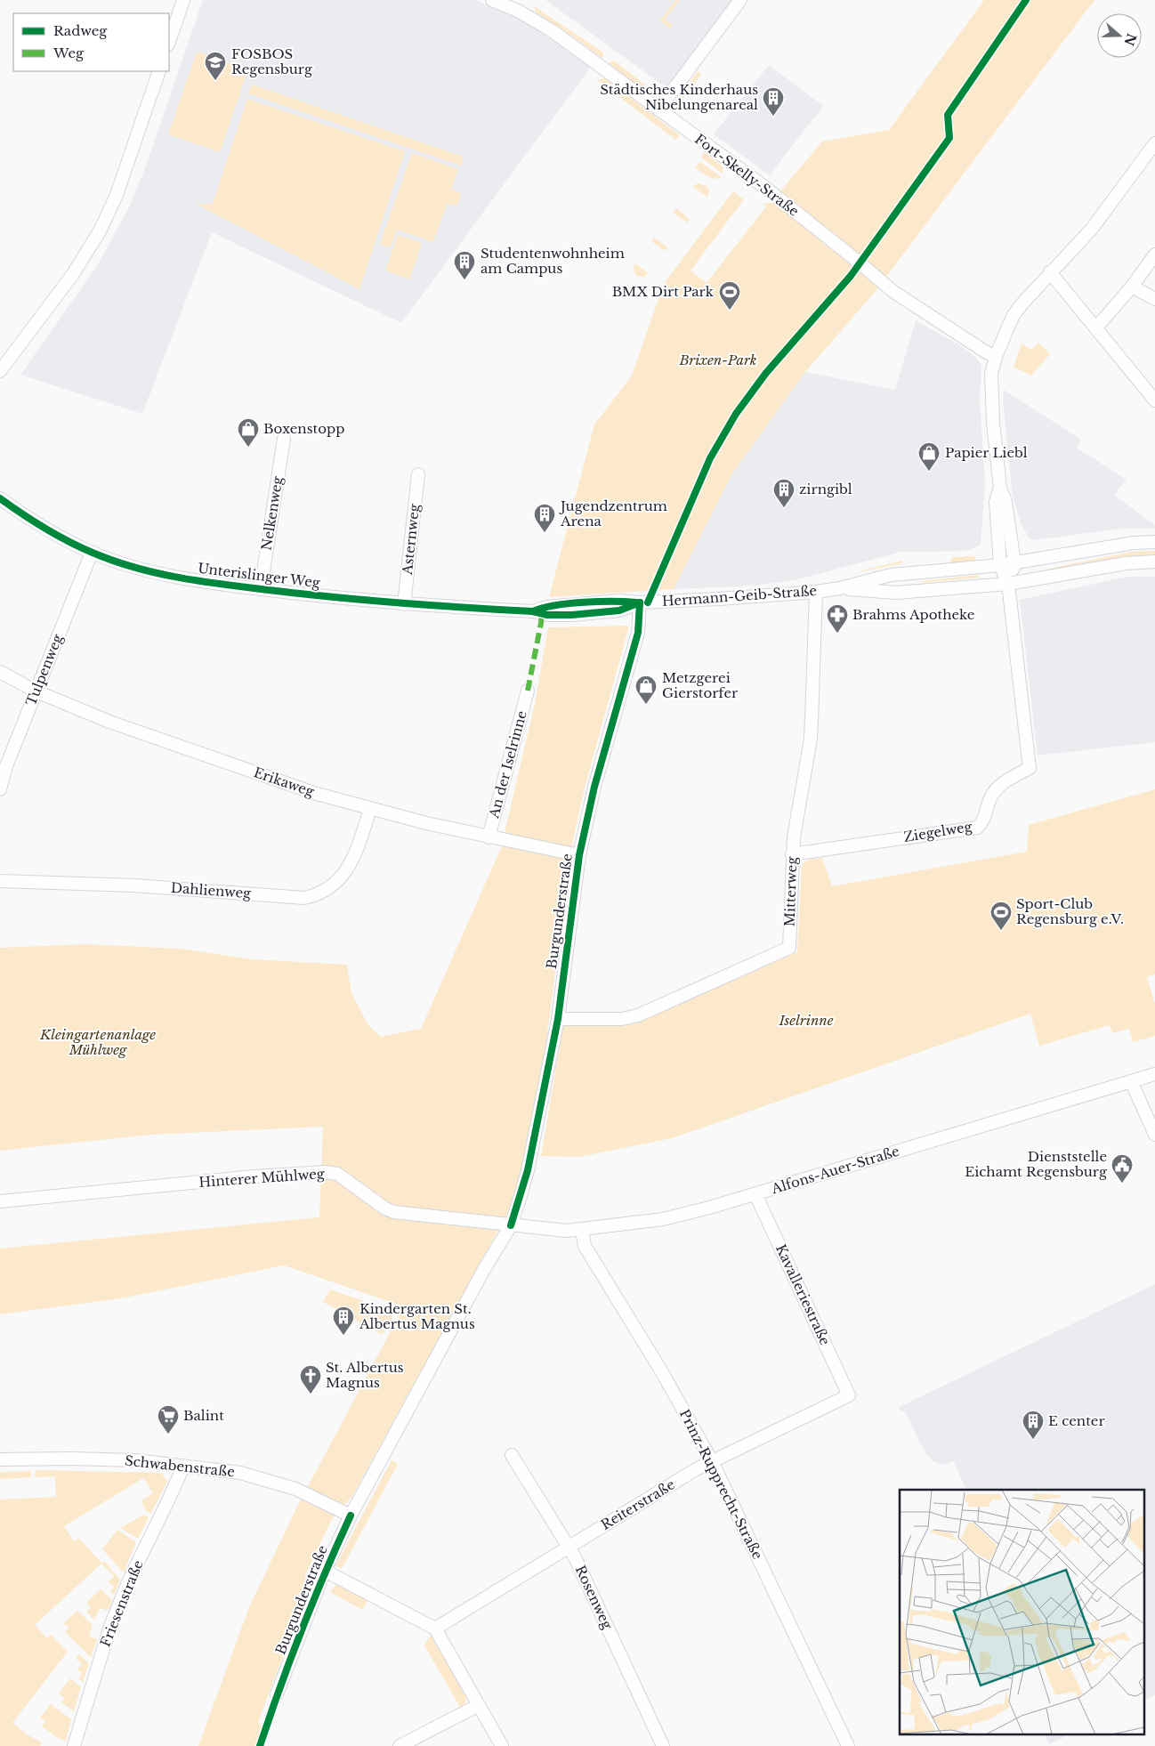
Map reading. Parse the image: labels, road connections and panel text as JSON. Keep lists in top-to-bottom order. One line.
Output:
{"streets":{"street":["Fort-Skelly-Straße","Nelkenweg","Asternweg","Unterislinger Weg","Hermann-Geib-Straße","Tulpenweg","An der Iselrinne","Erikaweg","Ziegelweg","Dahlienweg","Mitterweg","Burgunderstraße","Alfons-Auer-Straße","Hinterer Mühlweg","Kavalleriestraße","Schwabenstraße","Prinz-Rupprecht-Straße","Reiterstraße","Rosenweg","Friesenstraße"]},"crossings":[["Nelkenweg","Unterislinger Weg"],["Asternweg","Unterislinger Weg"],["Unterislinger Weg","Hermann-Geib-Straße"],["Unterislinger Weg","Tulpenweg"],["Unterislinger Weg","Burgunderstraße"],["Hermann-Geib-Straße","Ziegelweg"],["Hermann-Geib-Straße","Mitterweg"],["Hermann-Geib-Straße","Burgunderstraße"],["Tulpenweg","Erikaweg"],["An der Iselrinne","Erikaweg"],["Erikaweg","Dahlienweg"],["Erikaweg","Burgunderstraße"],["Ziegelweg","Mitterweg"],["Mitterweg","Burgunderstraße"],["Burgunderstraße","Alfons-Auer-Straße"],["Burgunderstraße","Hinterer Mühlweg"],["Burgunderstraße","Schwabenstraße"],["Alfons-Auer-Straße","Hinterer Mühlweg"],["Alfons-Auer-Straße","Kavalleriestraße"],["Alfons-Auer-Straße","Prinz-Rupprecht-Straße"],["Kavalleriestraße","Reiterstraße"],["Schwabenstraße","Friesenstraße"],["Prinz-Rupprecht-Straße","Reiterstraße"],["Reiterstraße","Rosenweg"]],"parks":["Brixen-Park","Iselrinne","Kleingartenanlage Mühlweg"],"places":{"school or university":["FOSBOS Regensburg"],"building":["Städtisches Kinderhaus Nibelungenareal","Studentenwohnheim am Campus","zirngibl","Jugendzentrum Arena","Kindergarten St. Albertus Magnus","E center"],"sports":["BMX Dirt Park","Sport-Club Regensburg e.V."],"shop":["Boxenstopp","Papier Liebl","Metzgerei Gierstorfer"],"pharmacy":["Brahms Apotheke"],"public building":["Dienststelle Eichamt Regensburg"],"church":["St. Albertus Magnus"],"supermarket":["Balint"]},"legend":["Radweg","Weg"],"north":"right"}
